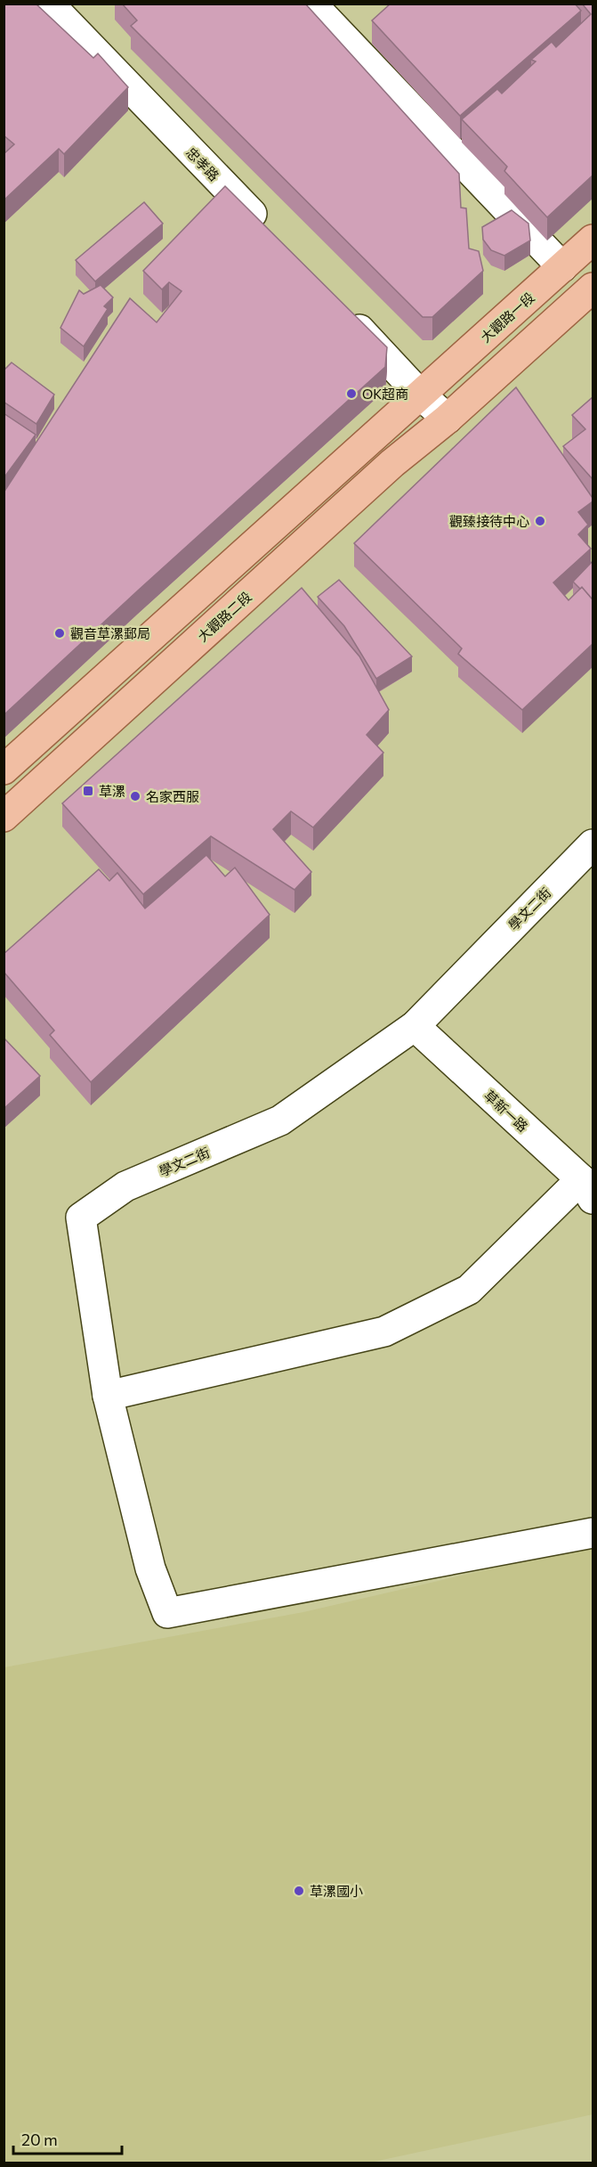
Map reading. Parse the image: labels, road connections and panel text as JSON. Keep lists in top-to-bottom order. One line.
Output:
{"streets":{"main road":["大觀路一段","大觀路二段"],"street":["忠孝路","學文二街","草新一路"]},"crossings":[["學文二街","草新一路"]],"places":{"other":["OK超商","觀臻接待中心","觀音草漯郵局","名家西服","草漯國小"],"transit":["草漯"]},"scale_bar":"20 m"}
